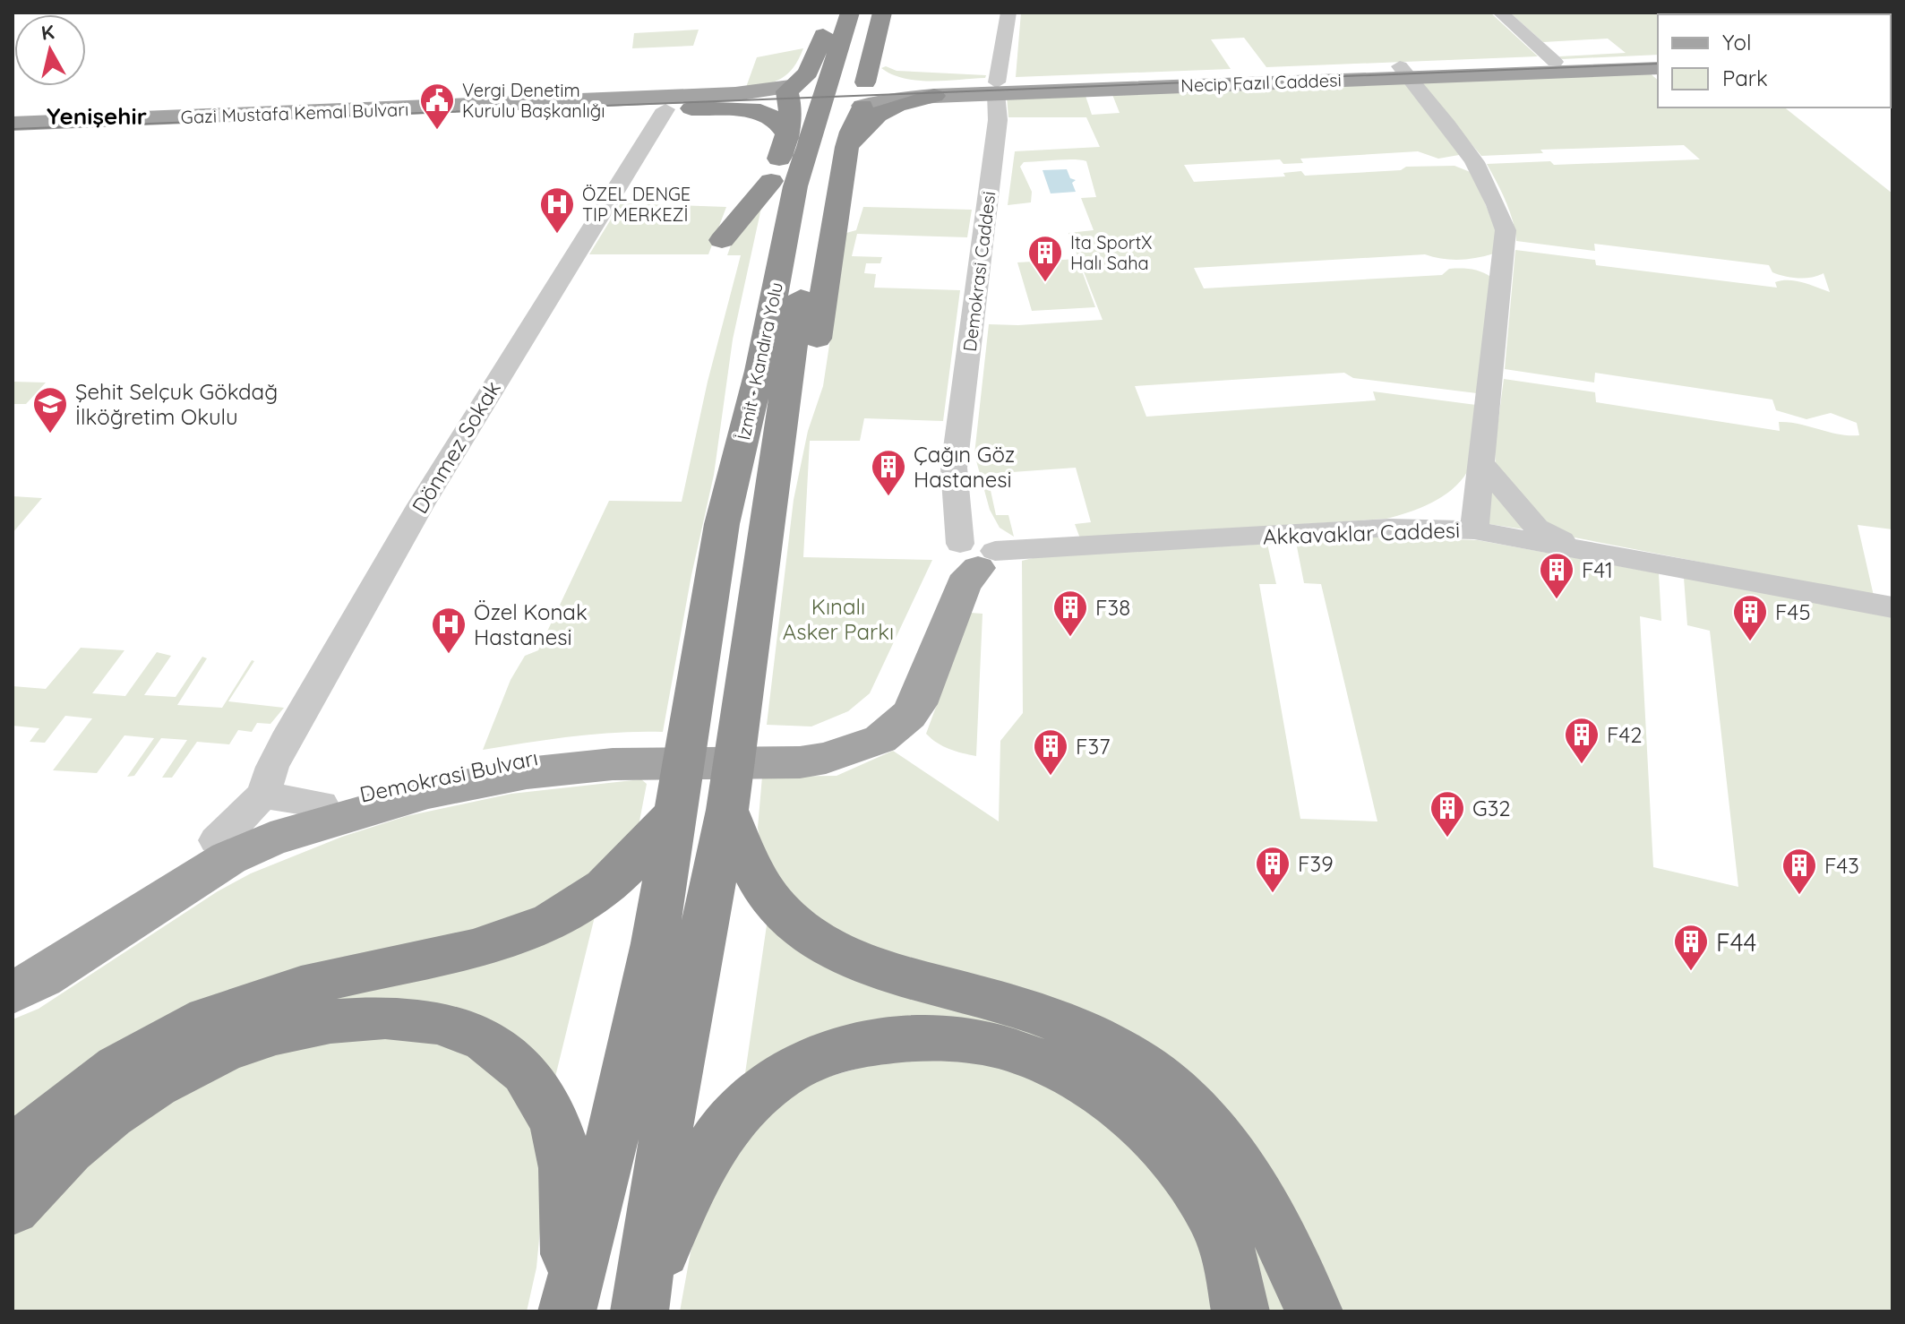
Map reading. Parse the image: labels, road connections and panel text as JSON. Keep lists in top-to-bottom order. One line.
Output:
{"streets":{"highway":["İzmit - Kandıra Yolu"],"main road":["Necip Fazıl Caddesi","Gazi Mustafa Kemal Bulvarı","Demokrasi Bulvarı"],"street":["Demokrasi Caddesi","Dönmez Sokak","Akkavaklar Caddesi"]},"crossings":[["Necip Fazıl Caddesi","Demokrasi Caddesi"],["Gazi Mustafa Kemal Bulvarı","Dönmez Sokak"],["Demokrasi Caddesi","Akkavaklar Caddesi"],["Demokrasi Caddesi","Demokrasi Bulvarı"],["Dönmez Sokak","Demokrasi Bulvarı"],["Akkavaklar Caddesi","Demokrasi Bulvarı"]],"districts":["Yenişehir"],"parks":["Kınalı Asker Parkı"],"places":{"public building":["Vergi Denetim Kurulu Başkanlığı"],"hospital":["ÖZEL DENGE TIP MERKEZİ","Özel Konak Hastanesi"],"building":["Ita SportX Halı Saha","Çağın Göz Hastanesi","F41","F38","F45","F42","F37","G32","F39","F43","F44"],"school or university":["Şehit Selçuk Gökdağ İlköğretim Okulu"]},"legend":["Yol","Park"],"north":"top"}
